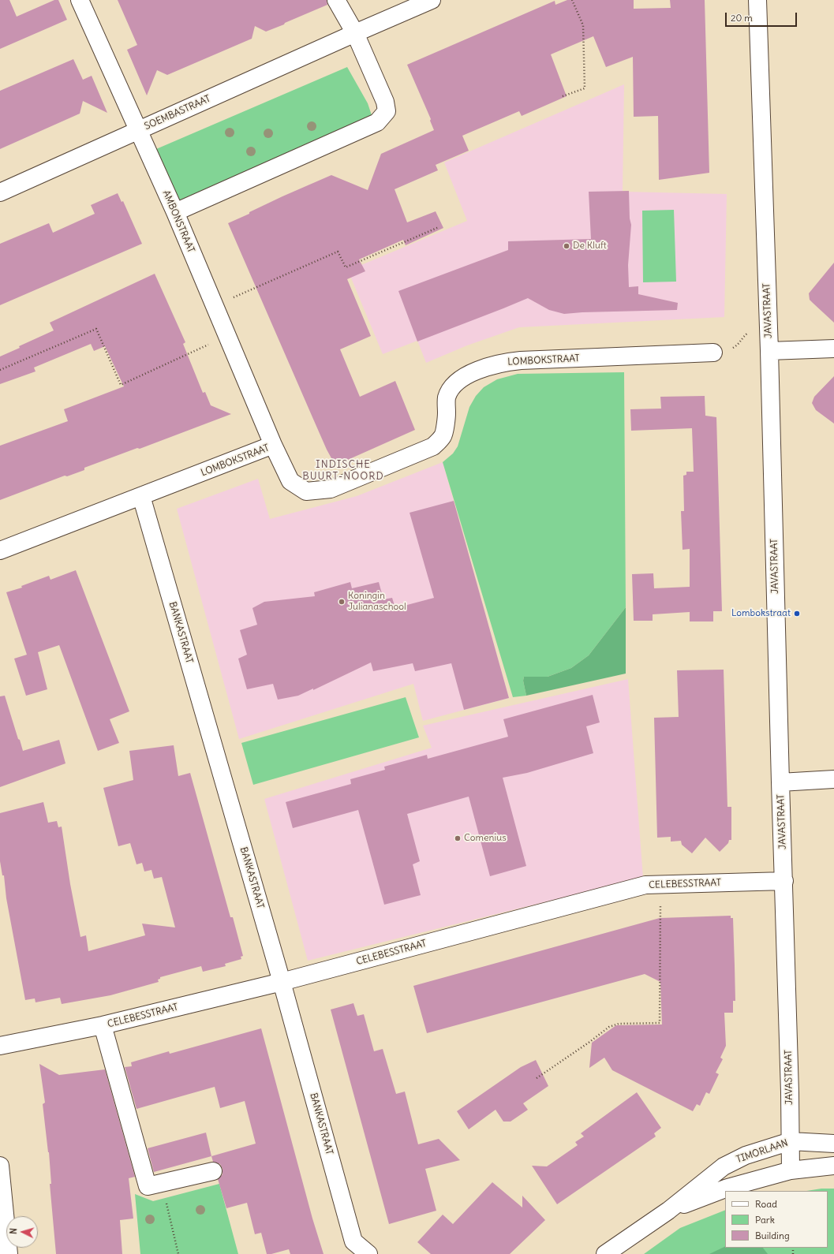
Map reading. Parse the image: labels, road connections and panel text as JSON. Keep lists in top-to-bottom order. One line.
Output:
{"streets":{"street":["SOEMBASTRAAT","AMBONSTRAAT","JAVASTRAAT","LOMBOKSTRAAT","BANKASTRAAT","CELEBESSTRAAT","TIMORLAAN"]},"crossings":[["SOEMBASTRAAT","AMBONSTRAAT"],["AMBONSTRAAT","LOMBOKSTRAAT"],["JAVASTRAAT","CELEBESSTRAAT"],["JAVASTRAAT","TIMORLAAN"],["LOMBOKSTRAAT","BANKASTRAAT"],["BANKASTRAAT","CELEBESSTRAAT"]],"districts":["INDISCHE BUURT-NOORD"],"places":["De Kluft","Koningin Julianaschool","Lombokstraat","Comenius"],"legend":["Road","Park","Building"],"scale_bar":"20 m","north":"left"}
